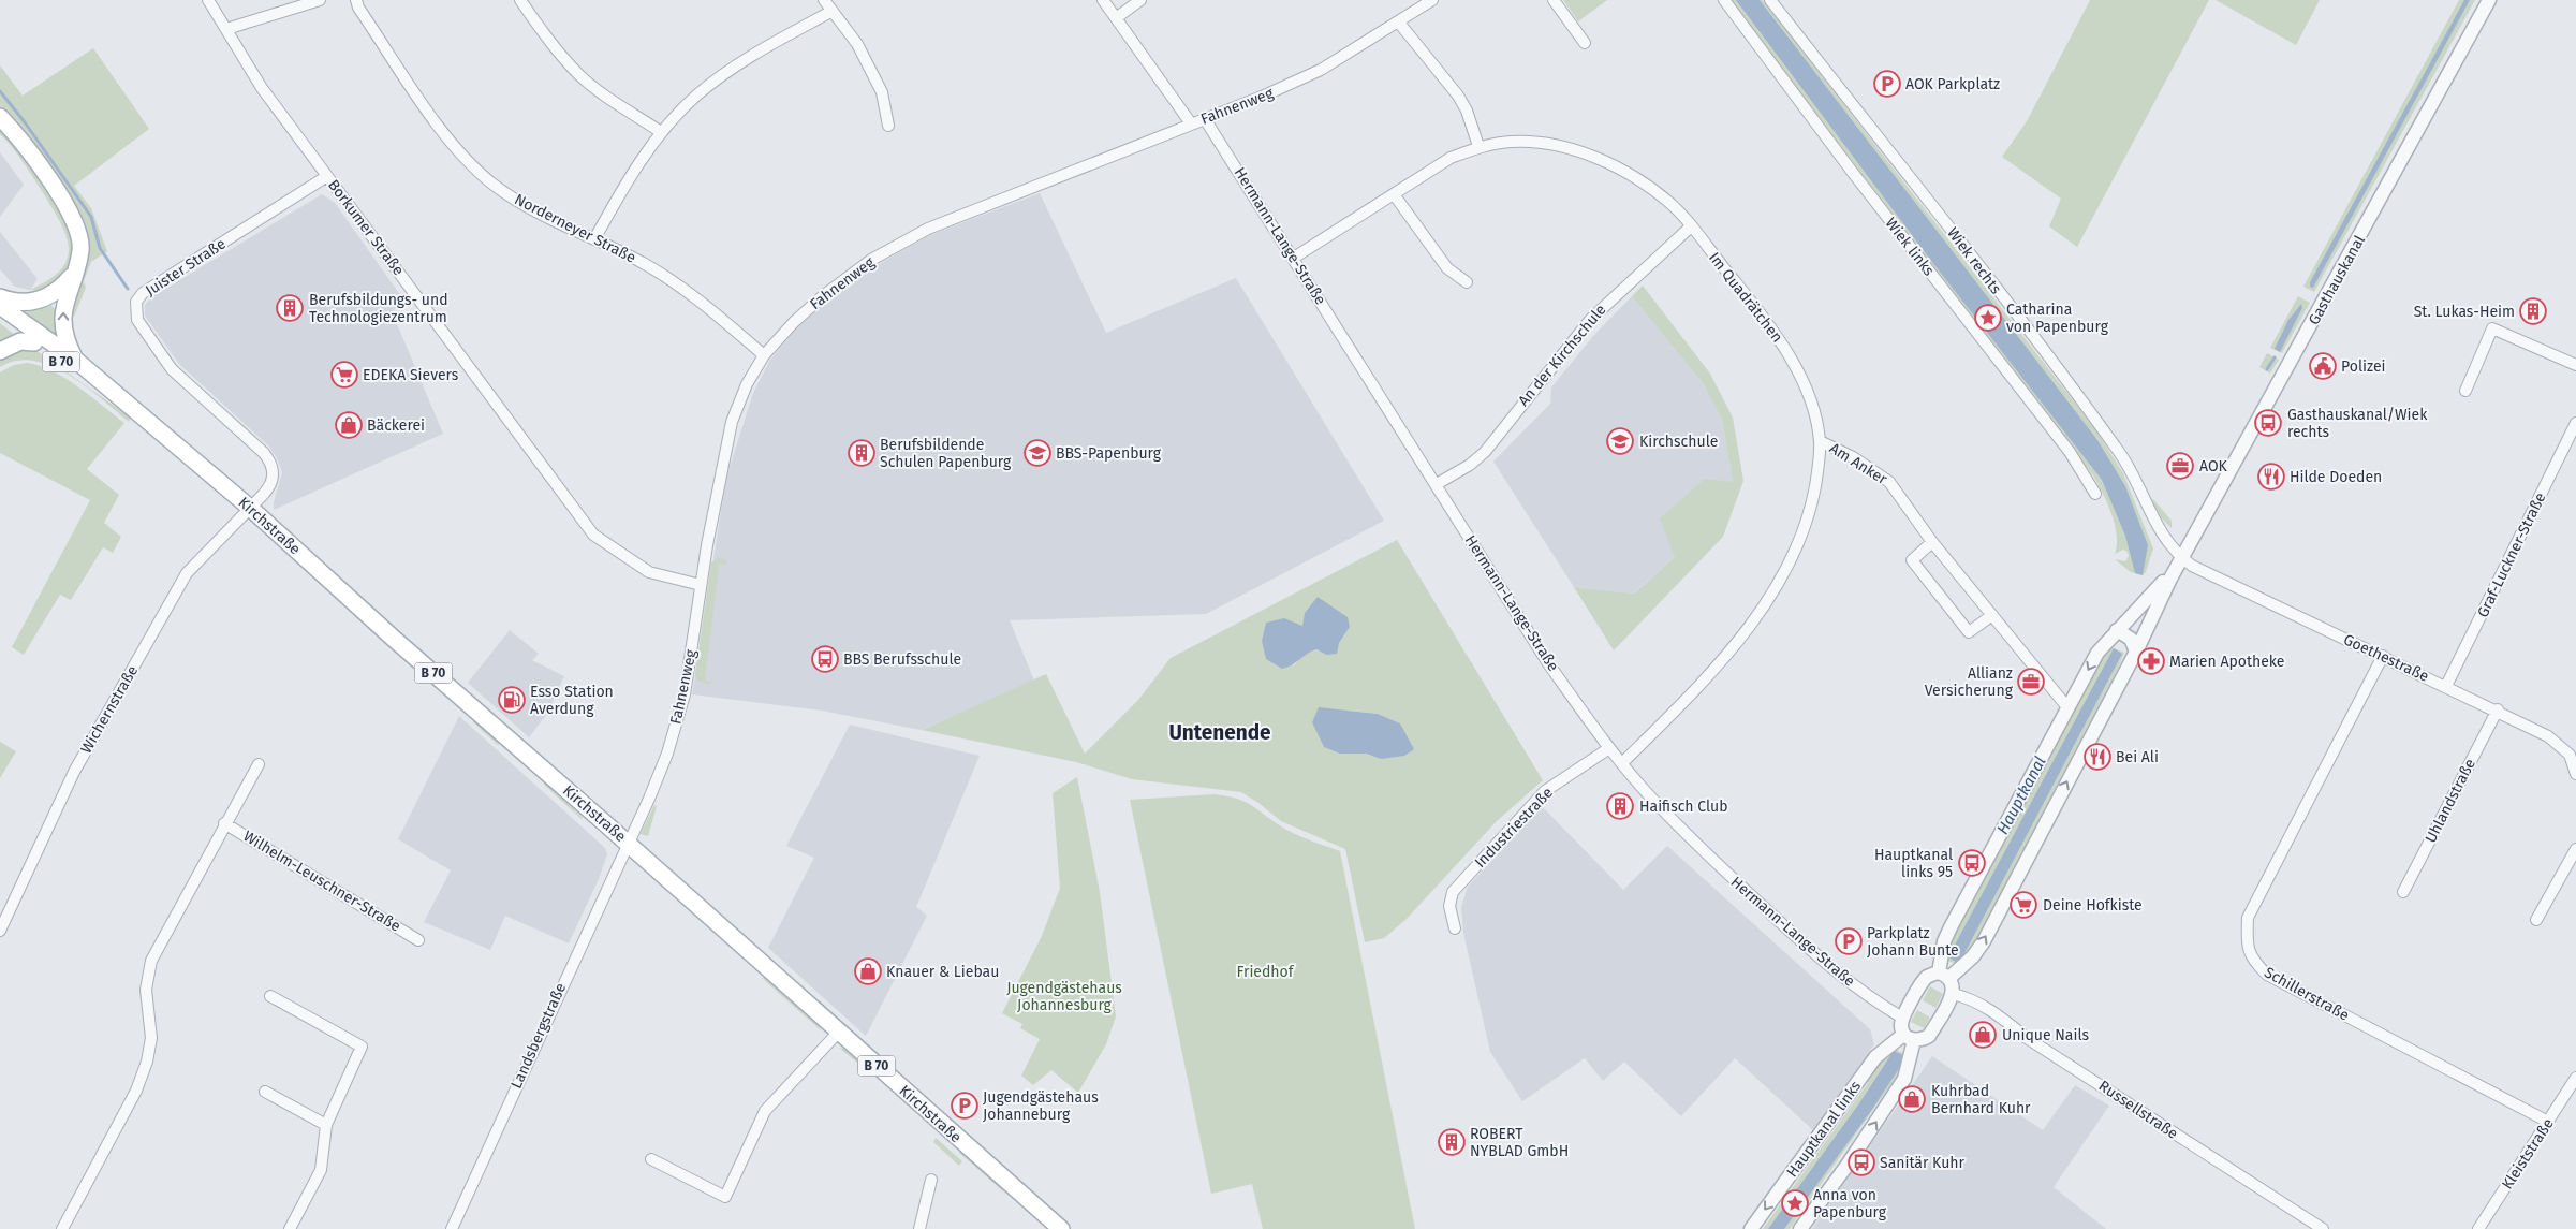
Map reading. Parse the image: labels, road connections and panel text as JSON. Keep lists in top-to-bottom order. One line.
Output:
{"streets":{"main road":["B 70","Kirchstraße"],"street":["Fahnenweg","Borkumer Straße","Norderneyer Straße","Hermann-Lange-Straße","Wiek links","Wiek rechts","Juister Straße","Gasthauskanal","Im Quadrätchen","An der Kirchschule","Am Anker","Graf-Luckner-Straße","Goethestraße","Wichernstraße","Uhlandstraße","Industriestraße","Wilhelm-Leuschner-Straße","Schillerstraße","Landsbergstraße","Russellstraße","Hauptkanal links","Kleiststraße"]},"crossings":[["Fahnenweg","Borkumer Straße"],["Fahnenweg","Norderneyer Straße"],["Fahnenweg","Hermann-Lange-Straße"],["Fahnenweg","Kirchstraße"],["Fahnenweg","Landsbergstraße"],["Borkumer Straße","Juister Straße"],["Hermann-Lange-Straße","Im Quadrätchen"],["Hermann-Lange-Straße","An der Kirchschule"],["Hermann-Lange-Straße","Industriestraße"],["Wiek rechts","Gasthauskanal"],["Wiek rechts","Goethestraße"],["Juister Straße","Kirchstraße"],["Juister Straße","Wichernstraße"],["Gasthauskanal","Goethestraße"],["Im Quadrätchen","An der Kirchschule"],["Im Quadrätchen","Am Anker"],["Kirchstraße","Wichernstraße"],["Kirchstraße","Landsbergstraße"],["Graf-Luckner-Straße","Goethestraße"],["Goethestraße","Uhlandstraße"],["Goethestraße","Schillerstraße"],["Schillerstraße","Kleiststraße"],["Russellstraße","Hauptkanal links"]],"districts":["Untenende"],"water":["Hauptkanal"],"parks":["Friedhof","Jugendgästehaus Johannesburg"],"places":{"parking":["AOK Parkplatz","Parkplatz Johann Bunte","Jugendgästehaus Johanneburg"],"building":["Berufsbildungs- und Technologiezentrum","St. Lukas-Heim","Berufsbildende Schulen Papenburg","Haifisch Club","ROBERT NYBLAD GmbH"],"place":["Catharina von Papenburg","Anna von Papenburg"],"public building":["Polizei"],"supermarket":["EDEKA Sievers","Deine Hofkiste"],"bus stop":["Gasthauskanal/Wiek rechts","BBS Berufsschule","Hauptkanal links 95","Sanitär Kuhr"],"shop":["Bäckerei","Knauer & Liebau","Unique Nails","Kuhrbad Bernhard Kuhr"],"school or university":["Kirchschule","BBS-Papenburg"],"office":["AOK","Allianz Versicherung"],"restaurant":["Hilde Doeden","Bei Ali"],"pharmacy":["Marien Apotheke"],"fuel station":["Esso Station Averdung"]}}
